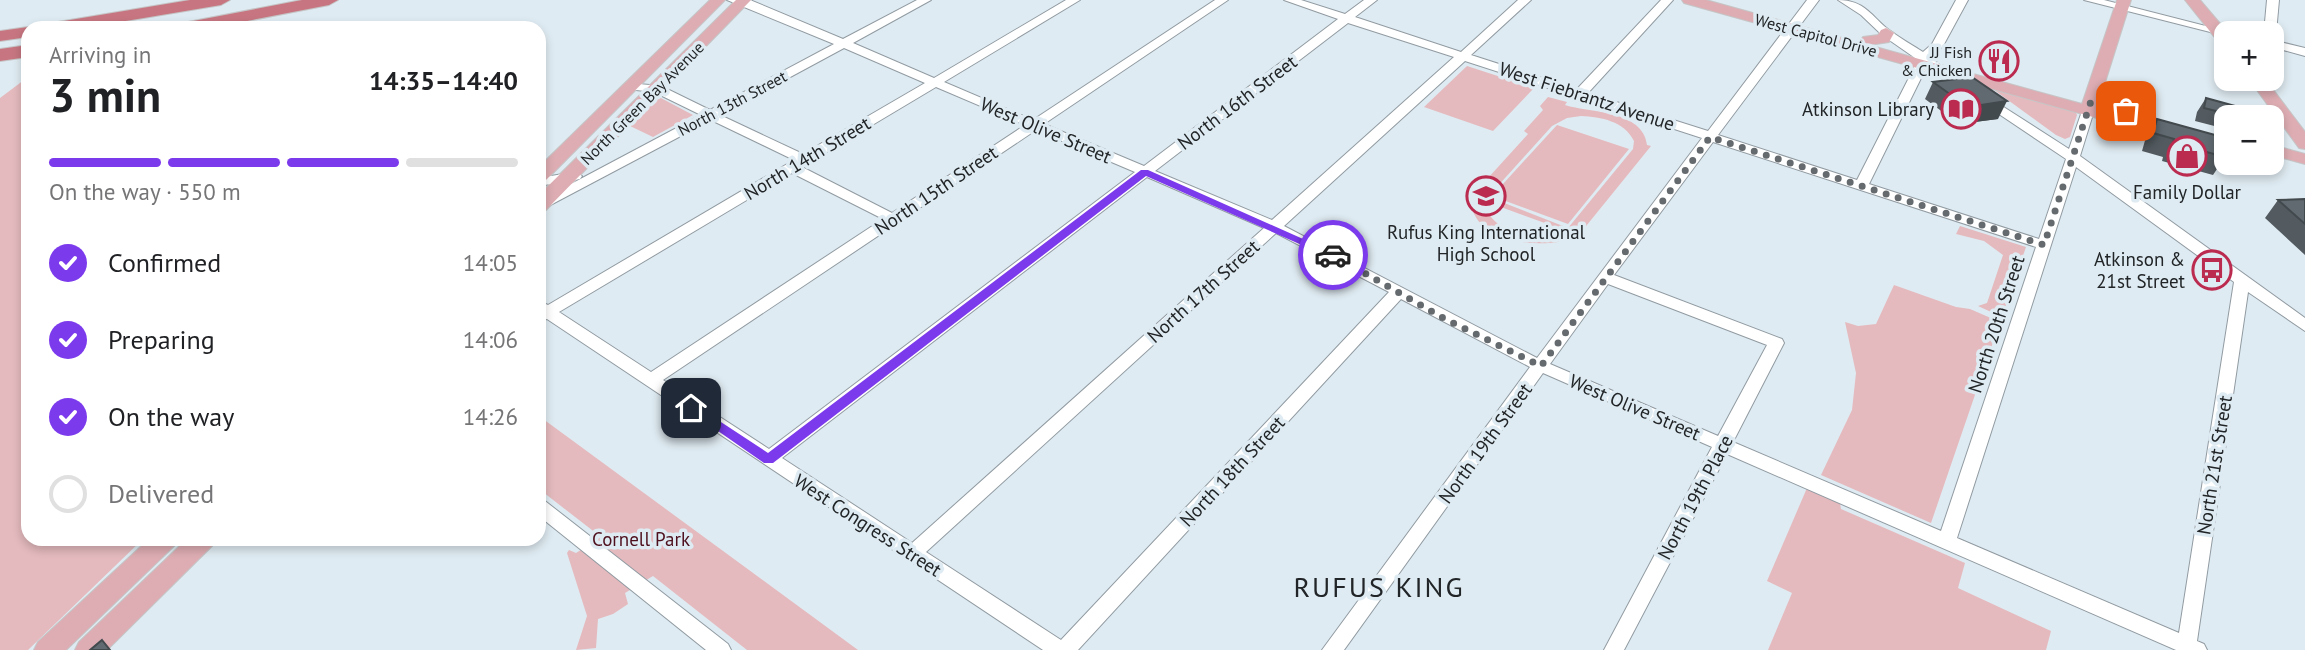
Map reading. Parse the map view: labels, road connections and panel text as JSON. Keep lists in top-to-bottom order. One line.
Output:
{"streets":{"main road":["West Capitol Drive","North Green Bay Avenue","North 20th Street"],"street":["West Fiebrantz Avenue","North 16th Street","North 13th Street","West Olive Street","North 14th Street","North 15th Street","North 17th Street","North 19th Street","North 21st Street","North 18th Street","North 19th Place","West Congress Street"]},"crossings":[["West Capitol Drive","North 20th Street"],["West Capitol Drive","North 19th Street"],["West Fiebrantz Avenue","North 16th Street"],["West Fiebrantz Avenue","North 17th Street"],["West Fiebrantz Avenue","North 20th Street"],["West Fiebrantz Avenue","North 19th Street"],["North 16th Street","West Olive Street"],["North 16th Street","West Congress Street"],["North Green Bay Avenue","West Olive Street"],["North 13th Street","West Olive Street"],["West Olive Street","North 14th Street"],["West Olive Street","North 15th Street"],["West Olive Street","North 17th Street"],["West Olive Street","North 20th Street"],["West Olive Street","North 19th Street"],["West Olive Street","North 21st Street"],["West Olive Street","North 18th Street"],["West Olive Street","North 19th Place"],["North 15th Street","West Congress Street"],["North 17th Street","West Congress Street"],["North 19th Street","North 19th Place"]],"districts":["RUFUS KING"],"parks":["Cornell Park"],"places":{"restaurant":["JJ Fish & Chicken"],"library":["Atkinson Library"],"shop":["Family Dollar"],"school or university":["Rufus King International High School"],"bus stop":["Atkinson & 21st Street"]},"page":{"map_buttons":["+","−"],"heading":["3 min","Arriving in","14:35–14:40"],"bar":"On the way · 550 m","list":[["Confirmed","14:05"],["Preparing","14:06"],["On the way","14:26"],"Delivered"]}}
